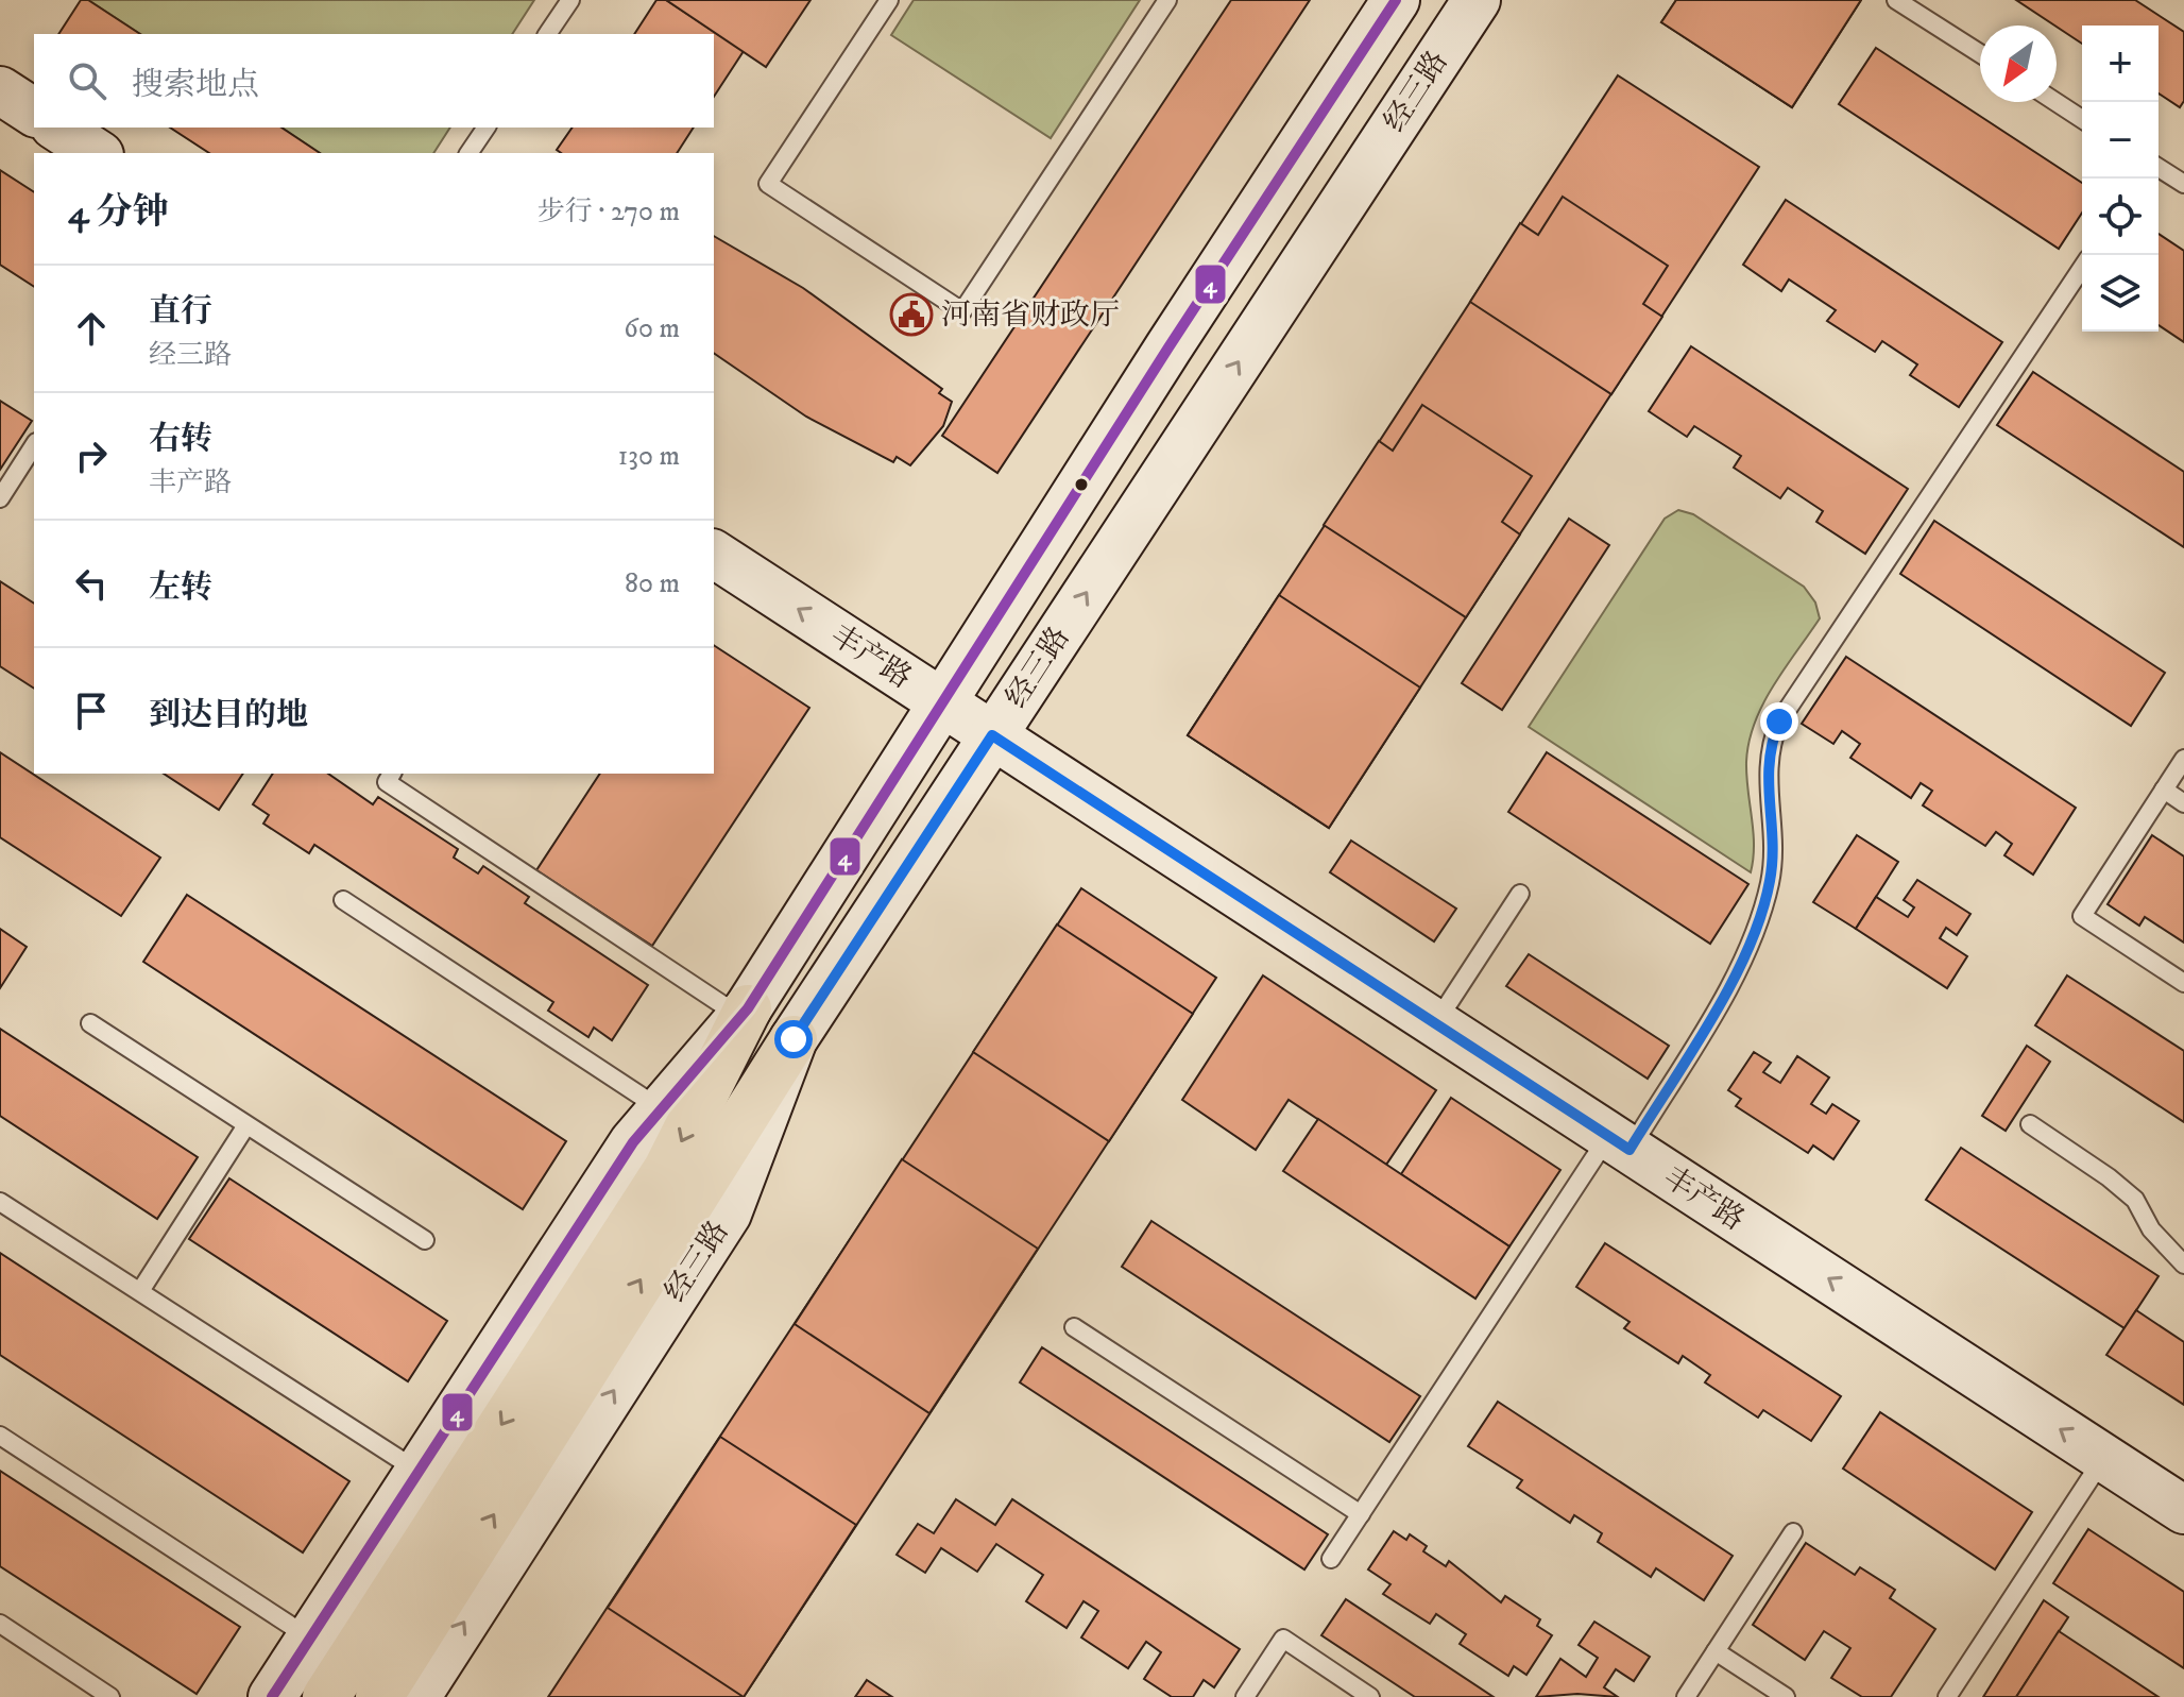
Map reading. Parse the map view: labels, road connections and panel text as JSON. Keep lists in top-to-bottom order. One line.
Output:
{"streets":{"main road":["经三路","丰产路"]},"crossings":[["经三路","丰产路"]],"one_way":["丰产路"],"places":{"public building":["河南省财政厅"]},"lines":["transit line 4"],"north":"bottom left","page":{"map_buttons":["+","−"],"search":"搜索地点","heading":["4 分钟","步行 · 270 m"],"list":[["直行","经三路","60 m"],["右转","丰产路","130 m"],["左转","80 m"],"到达目的地"]}}
